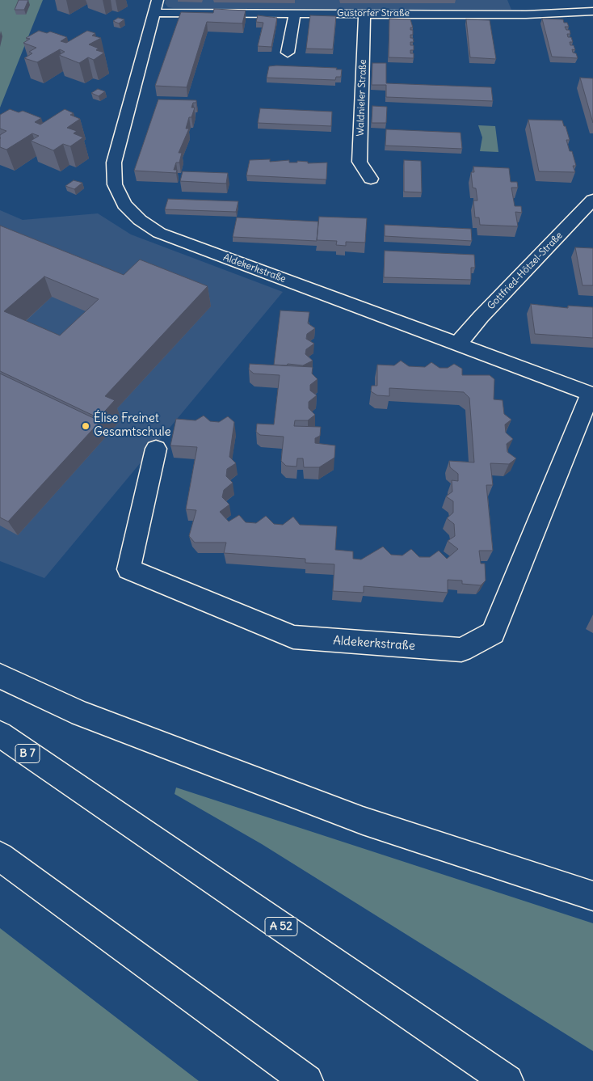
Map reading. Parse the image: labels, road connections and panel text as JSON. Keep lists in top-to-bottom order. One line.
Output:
{"streets":{"main road":["Gustorfer Straße","Waldnieler Straße","Aldekerkstraße","Gottfried-Hötzel-Straße","B 7","A 52"]},"crossings":[["Gustorfer Straße","Waldnieler Straße"],["Gustorfer Straße","Aldekerkstraße"],["Aldekerkstraße","Gottfried-Hötzel-Straße"],["B 7","A 52"]],"places":["Élise Freinet Gesamtschule"]}
